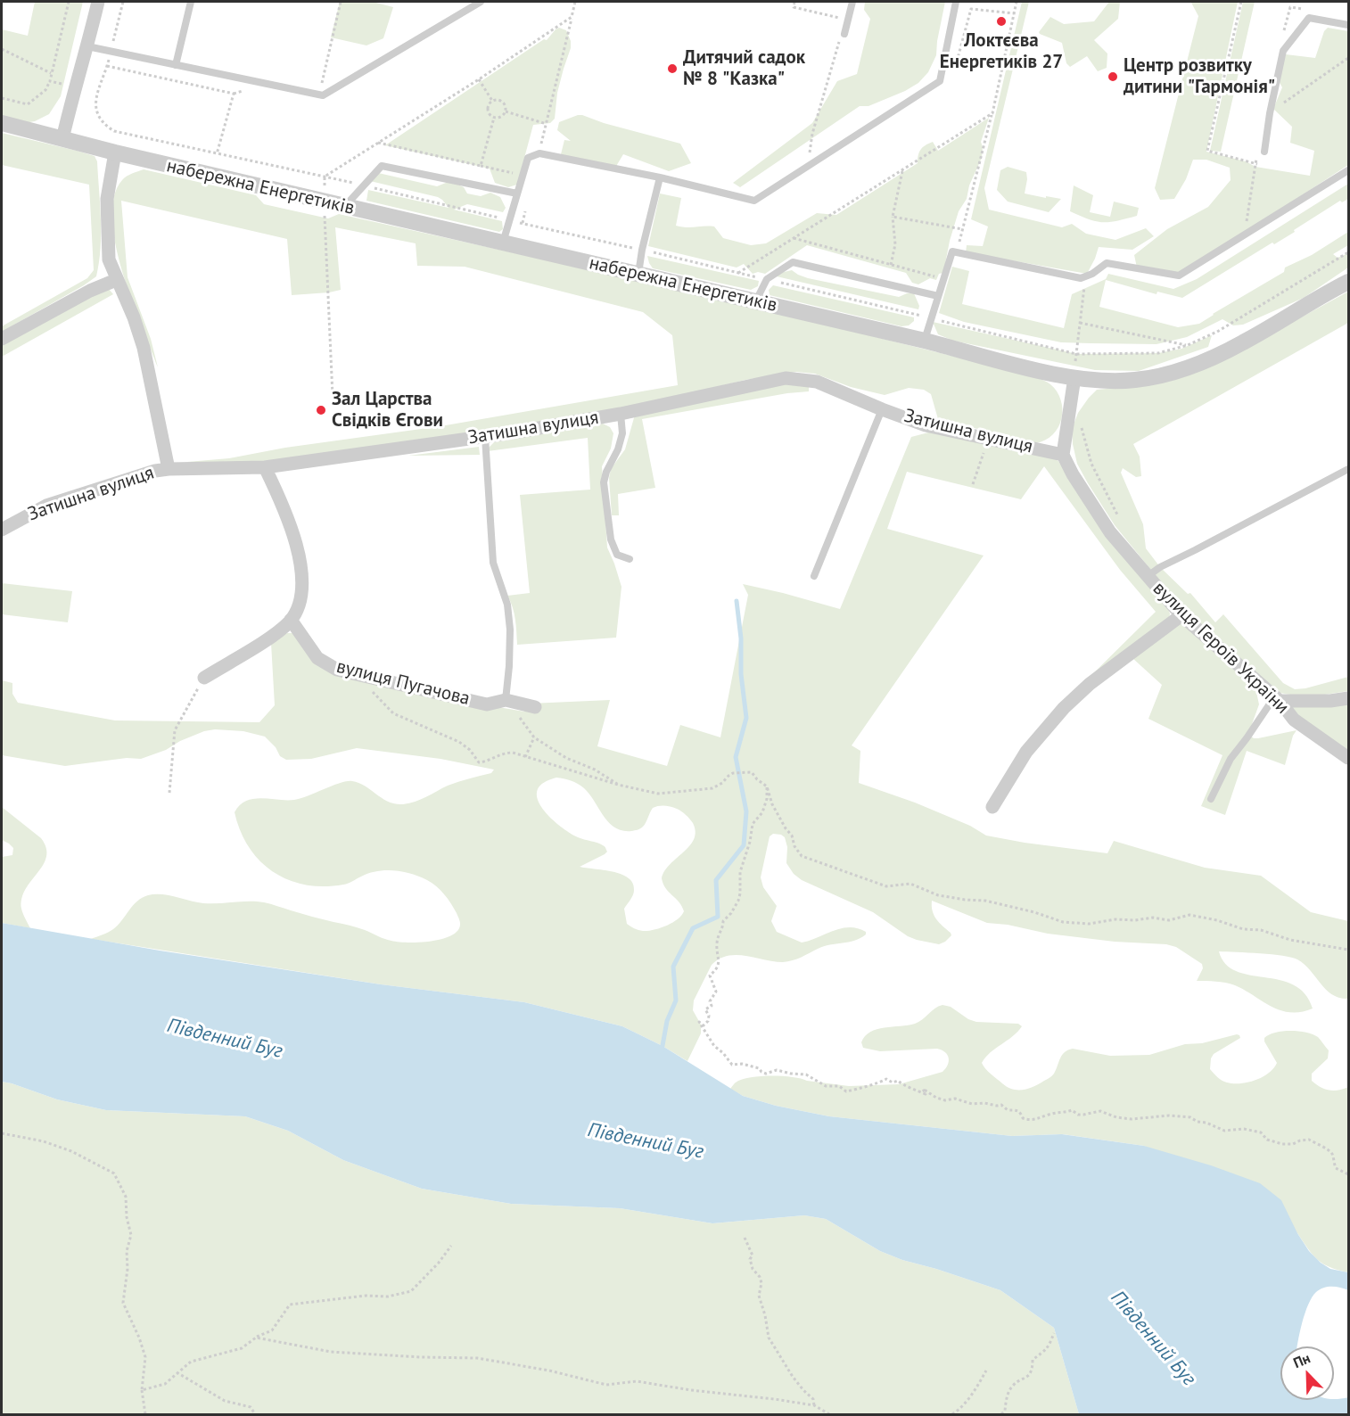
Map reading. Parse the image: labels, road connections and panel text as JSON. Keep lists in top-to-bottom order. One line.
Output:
{"streets":{"street":["набережна Енергетиків","Затишна вулиця","вулиця Героїв України","вулиця Пугачова"]},"crossings":[["Затишна вулиця","вулиця Героїв України"]],"water":["Південний Буг"],"places":["Локтєєва Енергетиків 27","Дитячий садок № 8 \"Казка\"","Центр розвитку дитини \"Гармонія\"","Зал Царства Свідків Єгови"],"north":"top left"}
